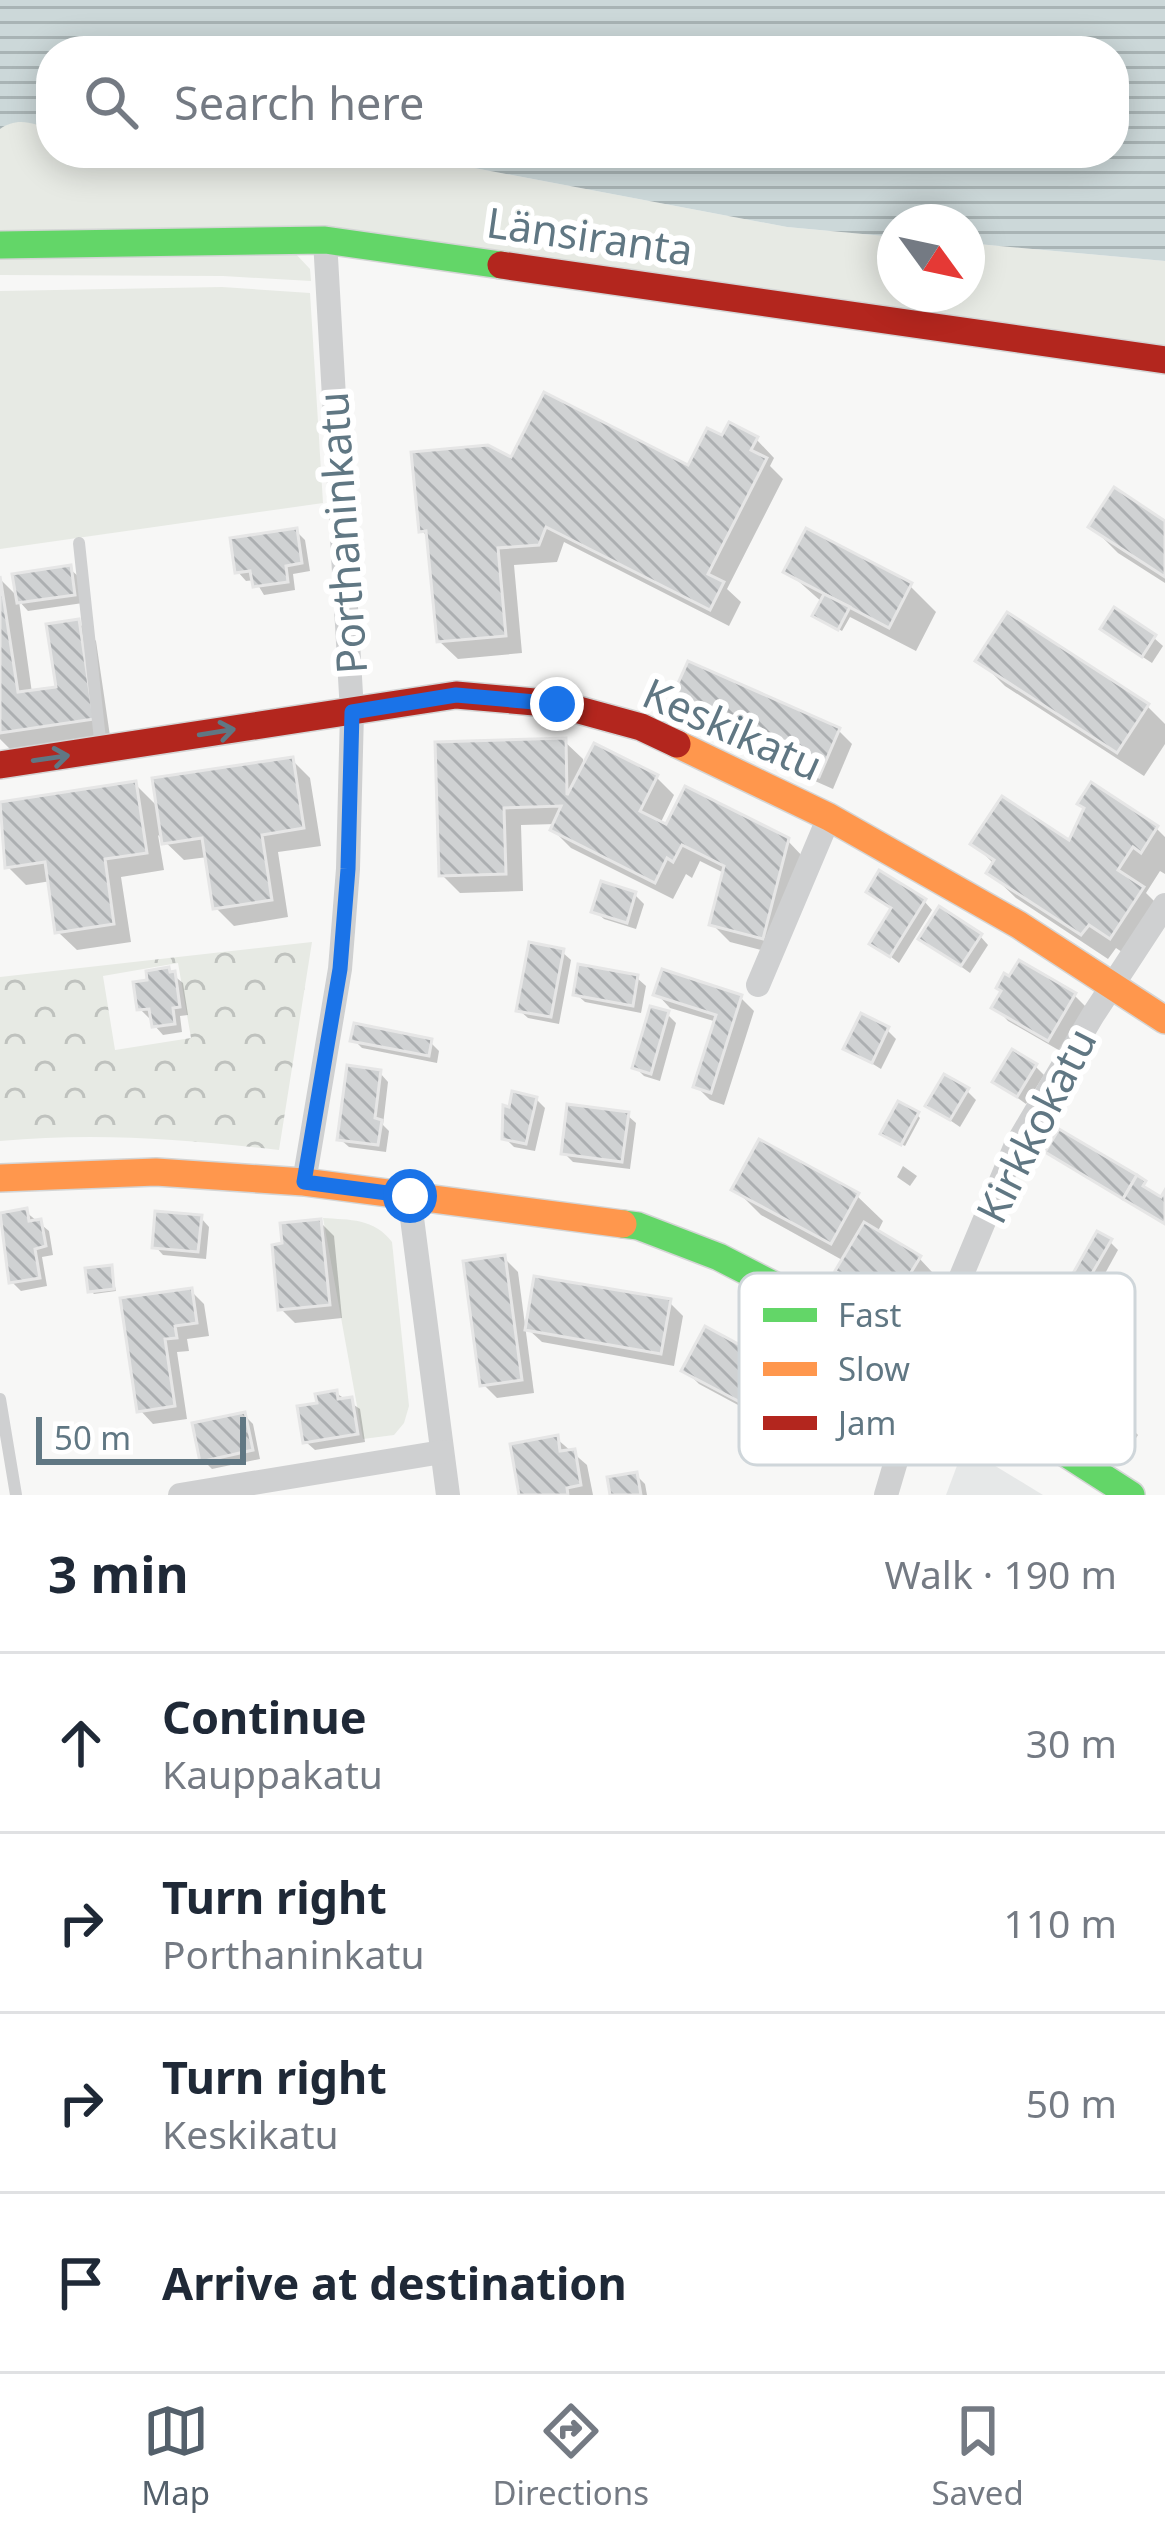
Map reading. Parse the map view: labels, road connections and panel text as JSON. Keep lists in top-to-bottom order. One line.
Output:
{"streets":{"street":["Länsiranta","Porthaninkatu","Keskikatu","Kirkkokatu"]},"crossings":[["Länsiranta","Porthaninkatu"],["Porthaninkatu","Keskikatu"],["Keskikatu","Kirkkokatu"]],"legend":["Fast","Slow","Jam"],"scale_bar":"50 m","north":"bottom right","page":{"search":"Search here","scale":"50 m","heading":["3 min","Walk · 190 m"],"list":[["Continue","Kauppakatu","30 m"],["Turn right","Porthaninkatu","110 m"],["Turn right","Keskikatu","50 m"],"Arrive at destination"],"nav":["Map","Directions","Saved"]}}
